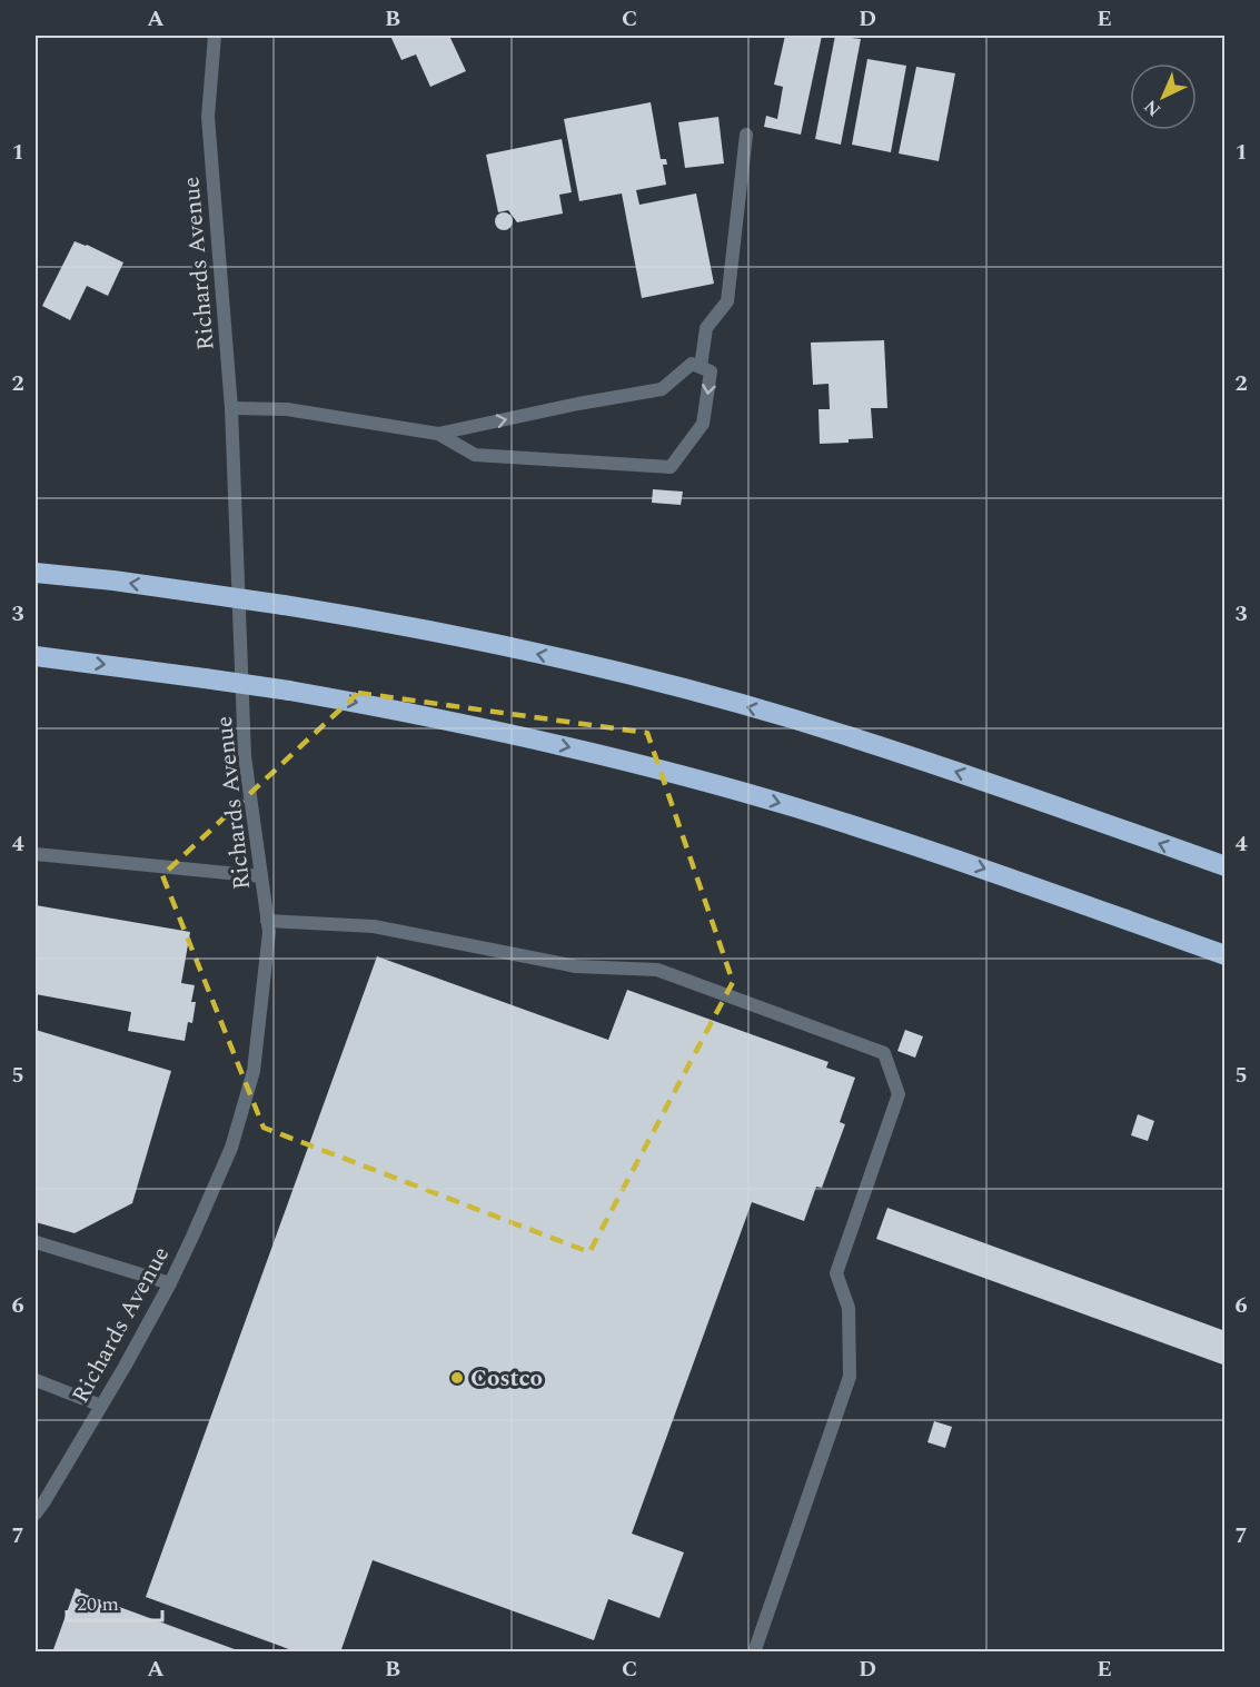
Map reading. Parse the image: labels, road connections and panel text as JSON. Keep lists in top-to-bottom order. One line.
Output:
{"streets":{"street":["Richards Avenue"]},"places":["Costco"],"scale_bar":"20 m","north":"bottom left","grid":{"columns":["A","B","C","D","E"],"rows":["1","2","3","4","5","6","7"]}}
